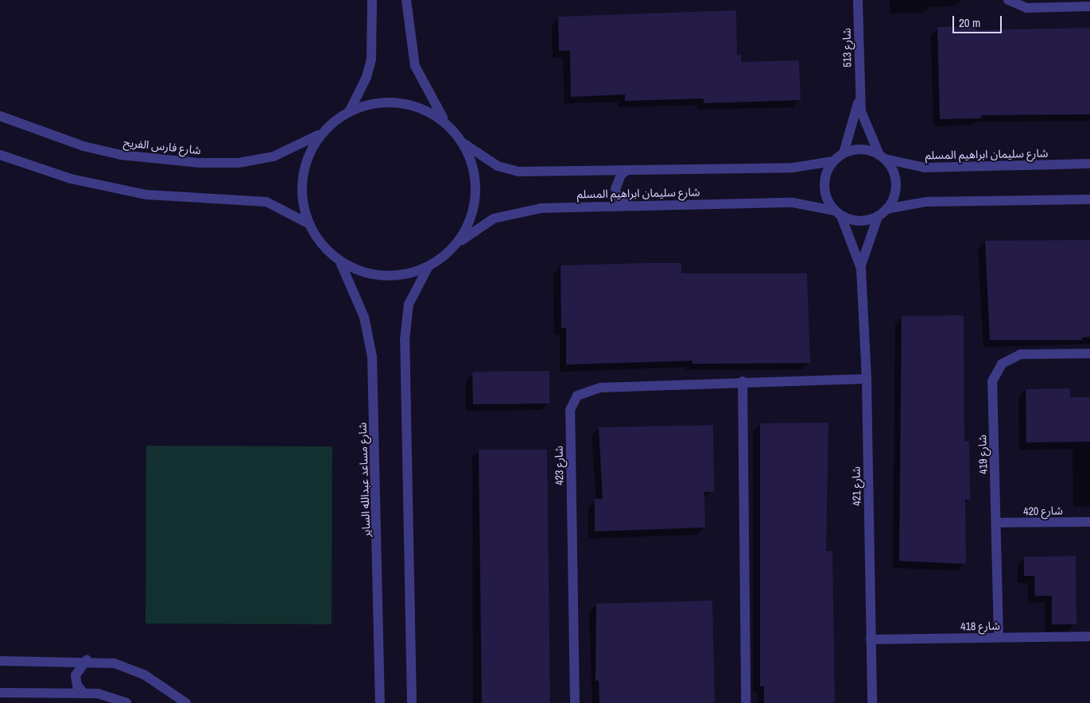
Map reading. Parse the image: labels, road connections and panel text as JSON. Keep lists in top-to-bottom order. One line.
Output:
{"streets":{"street":["شارع 513","شارع فارس الفريح","شارع سليمان ابراهيم المسلم","شارع 419","شارع 423","شارع مساعد عبدالله الساير","شارع 421","شارع 420","شارع 418"]},"crossings":[["شارع 513","شارع سليمان ابراهيم المسلم"],["شارع 513","شارع 421"],["شارع سليمان ابراهيم المسلم","شارع 421"],["شارع 419","شارع 420"],["شارع 419","شارع 418"],["شارع 423","شارع 421"],["شارع 421","شارع 418"]],"scale_bar":"20 m"}
